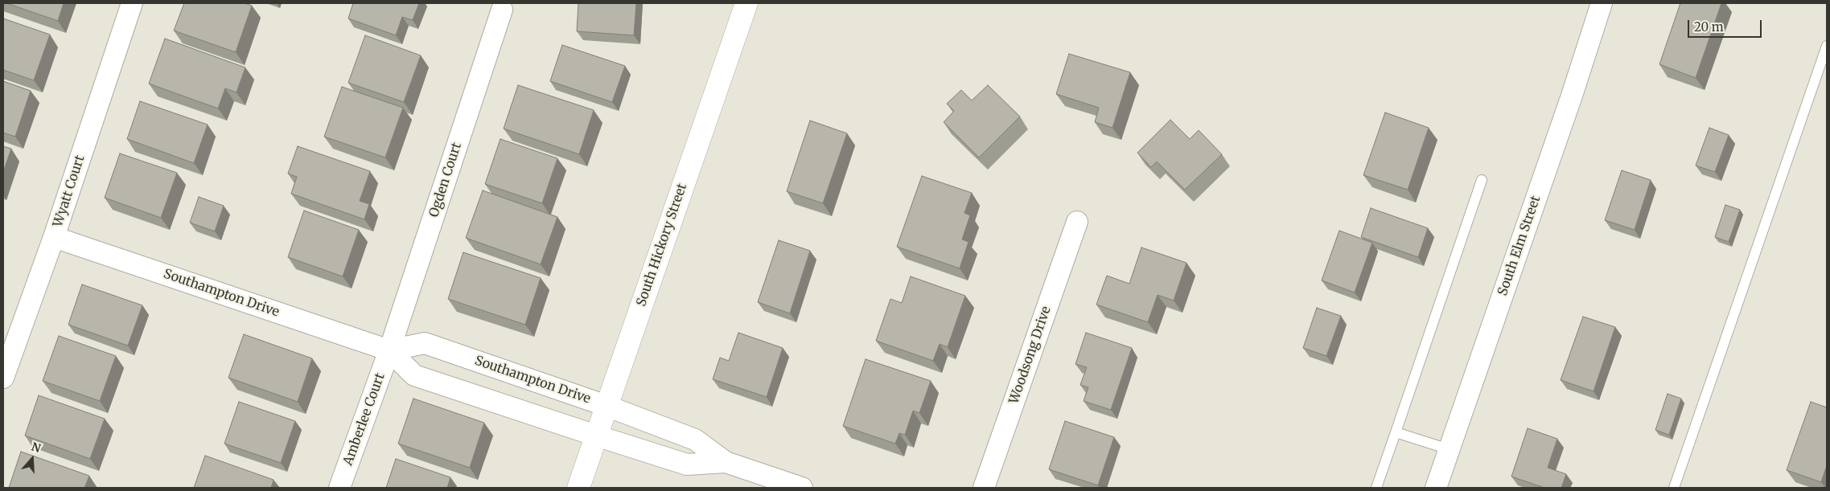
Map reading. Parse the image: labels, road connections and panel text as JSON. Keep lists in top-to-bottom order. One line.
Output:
{"streets":{"street":["Ogden Court","Wyatt Court","South Hickory Street","South Elm Street","Southampton Drive","Woodsong Drive","Amberlee Court"]},"crossings":[["Ogden Court","Southampton Drive"],["Ogden Court","Amberlee Court"],["Wyatt Court","Southampton Drive"],["South Hickory Street","Southampton Drive"],["Southampton Drive","Amberlee Court"]],"scale_bar":"20 m","north":"top"}
